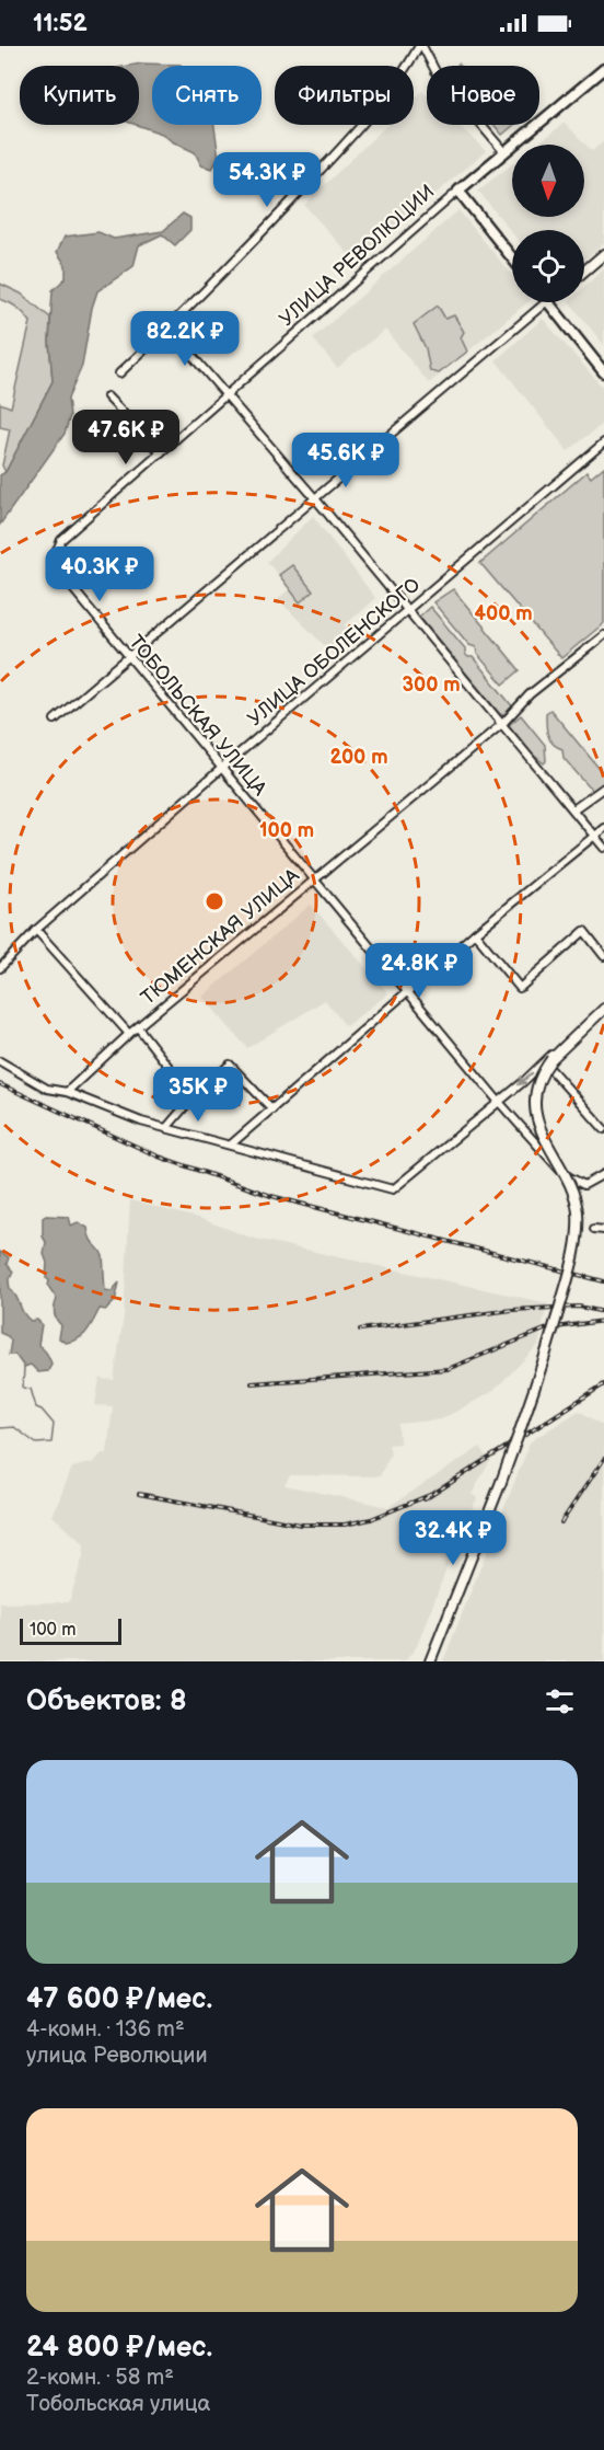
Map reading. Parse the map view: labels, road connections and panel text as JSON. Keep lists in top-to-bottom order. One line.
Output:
{"streets":{"main road":["УЛИЦА РЕВОЛЮЦИИ"],"street":["УЛИЦА ОБОЛЕНСКОГО","ТОБОЛЬСКАЯ УЛИЦА","ТЮМЕНСКАЯ УЛИЦА"]},"crossings":[["УЛИЦА РЕВОЛЮЦИИ","ТОБОЛЬСКАЯ УЛИЦА"],["УЛИЦА ОБОЛЕНСКОГО","ТОБОЛЬСКАЯ УЛИЦА"],["ТОБОЛЬСКАЯ УЛИЦА","ТЮМЕНСКАЯ УЛИЦА"]],"scale_bar":"100 m","north":"bottom","page":{"status":"11:52","chip":["Купить","Снять","Фильтры","Новое"],"price":["54.3K ₽","82.2K ₽","47.6K ₽","45.6K ₽","40.3K ₽","24.8K ₽","35K ₽","32.4K ₽"],"scale":"100 m","heading":"Объектов: 8","list":[{"name":"47 600 ₽/мес.","note":"4-комн. · 136 m² · улица Революции"},{"name":"24 800 ₽/мес.","note":"2-комн. · 58 m² · Тобольская улица"}]},"rings":["400 m","300 m","200 m","100 m"]}
